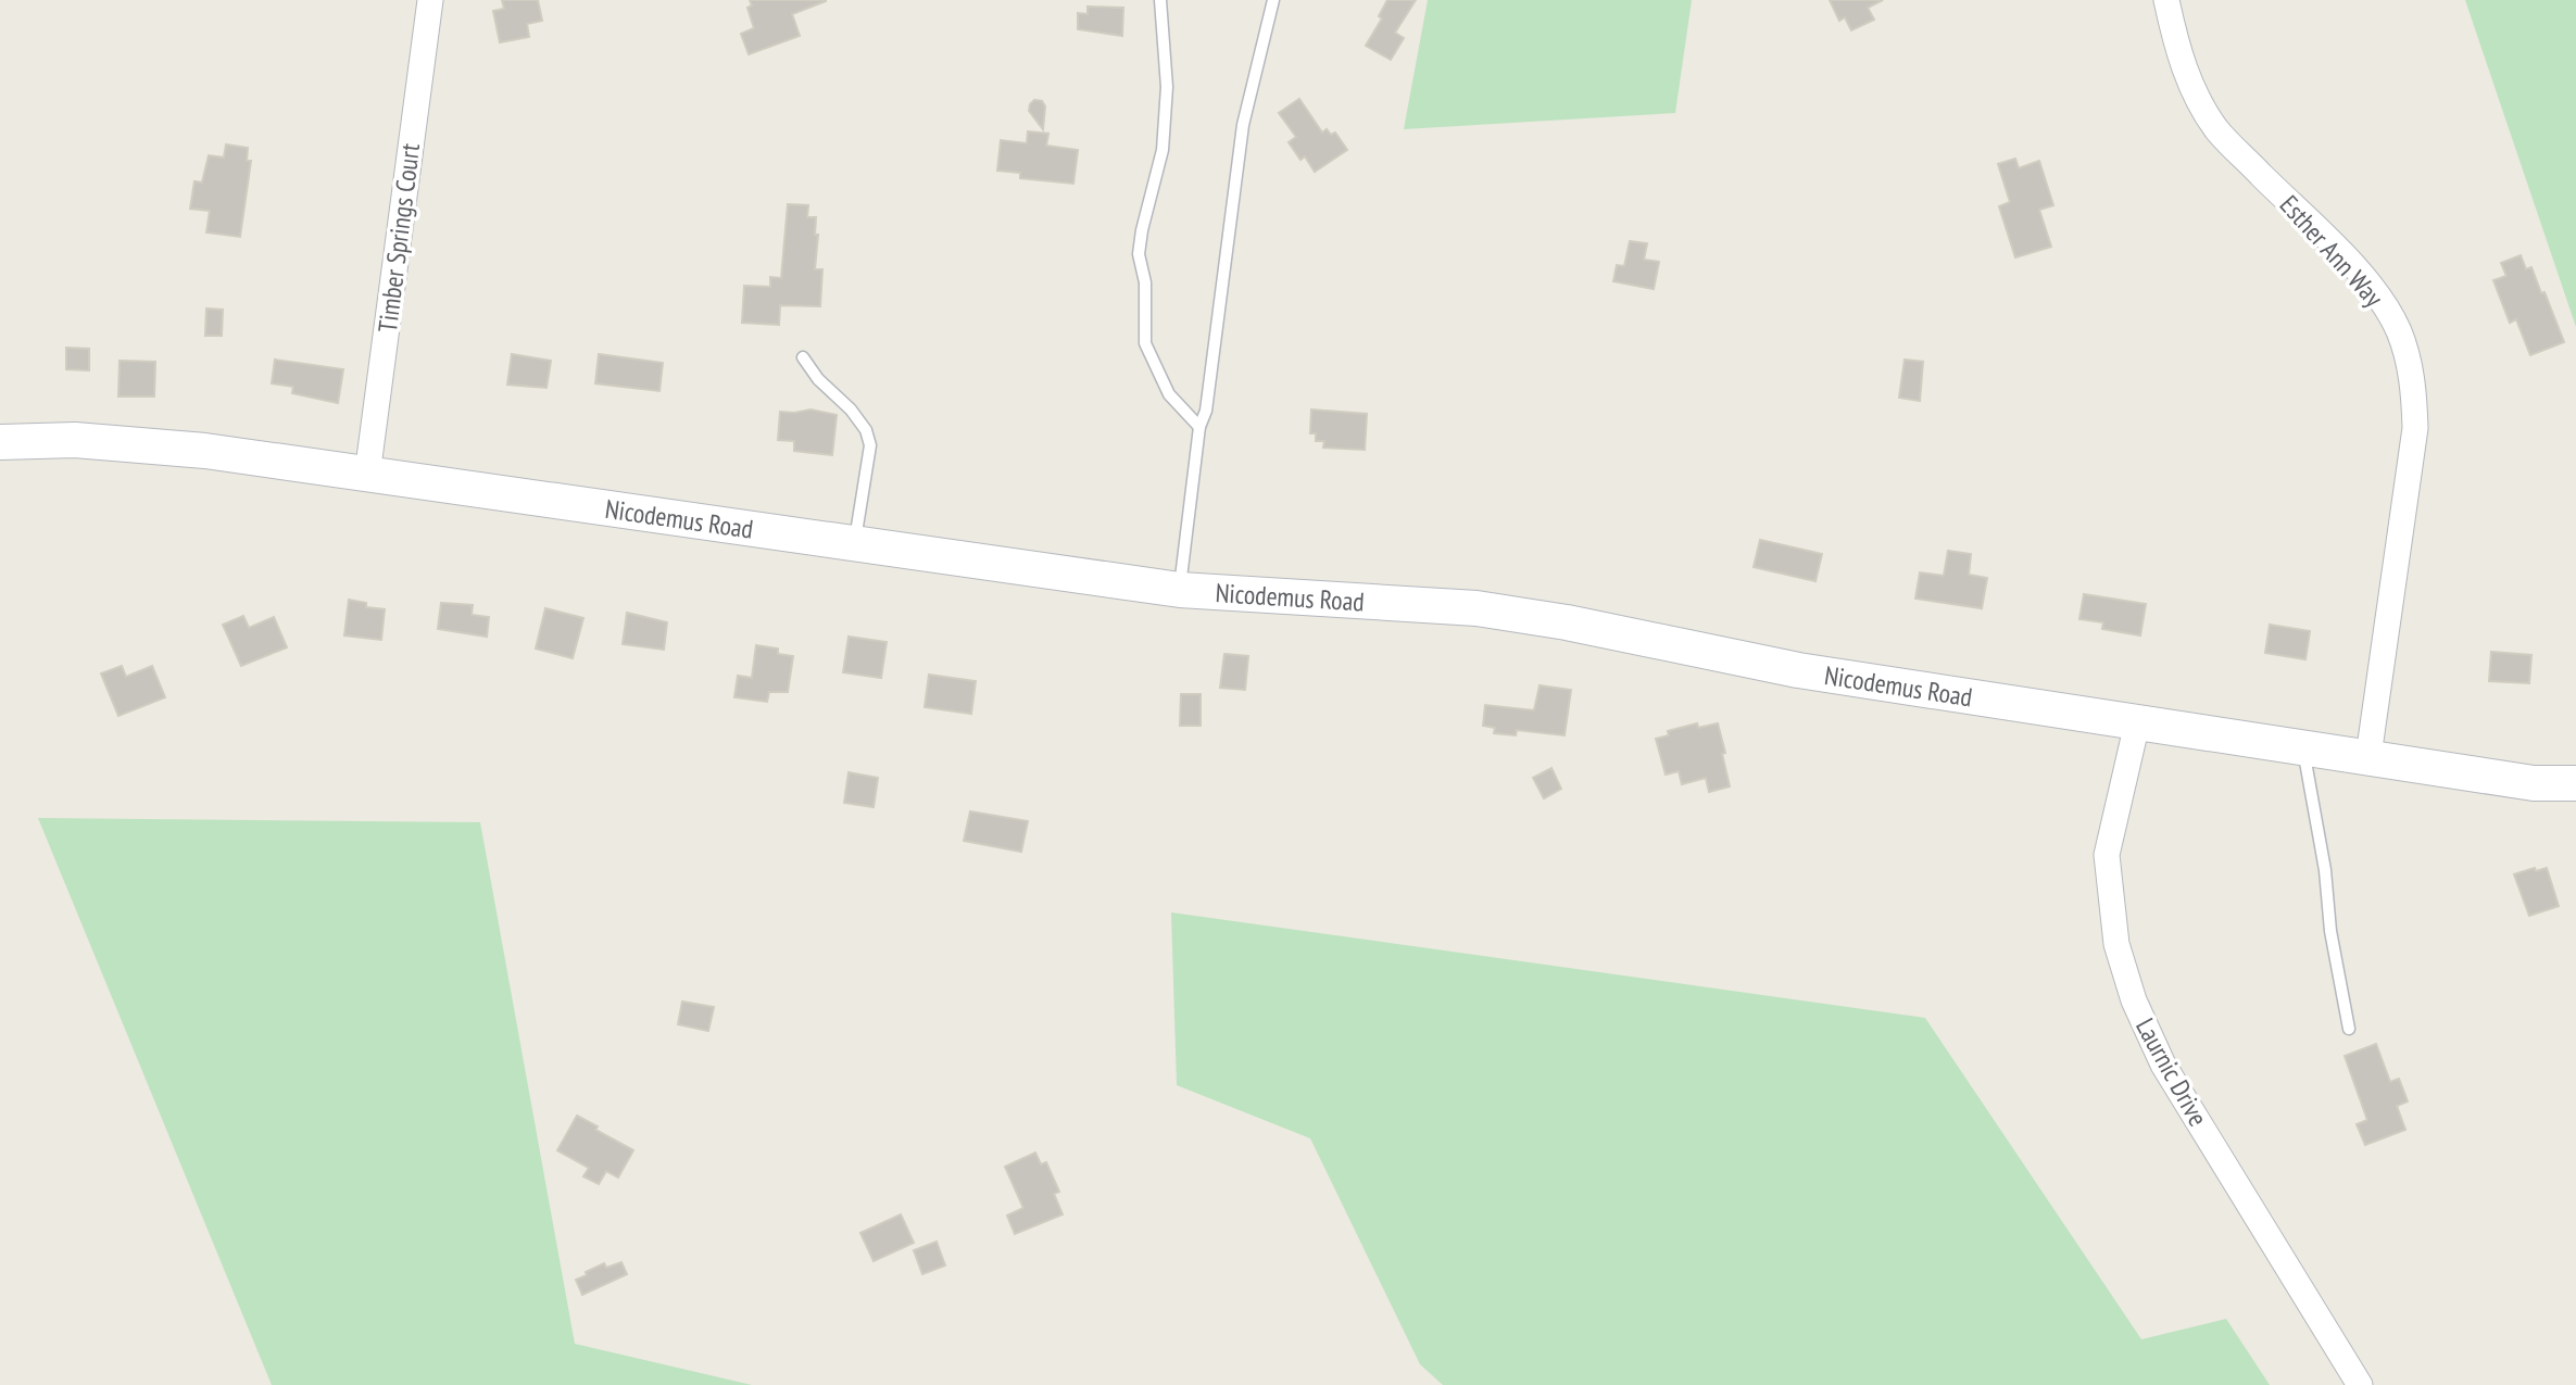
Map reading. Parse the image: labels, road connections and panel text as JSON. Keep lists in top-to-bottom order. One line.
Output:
{"streets":{"street":["Timber Springs Court","Esther Ann Way","Nicodemus Road","Laurnic Drive"]},"crossings":[["Timber Springs Court","Nicodemus Road"],["Esther Ann Way","Nicodemus Road"],["Nicodemus Road","Laurnic Drive"]]}
